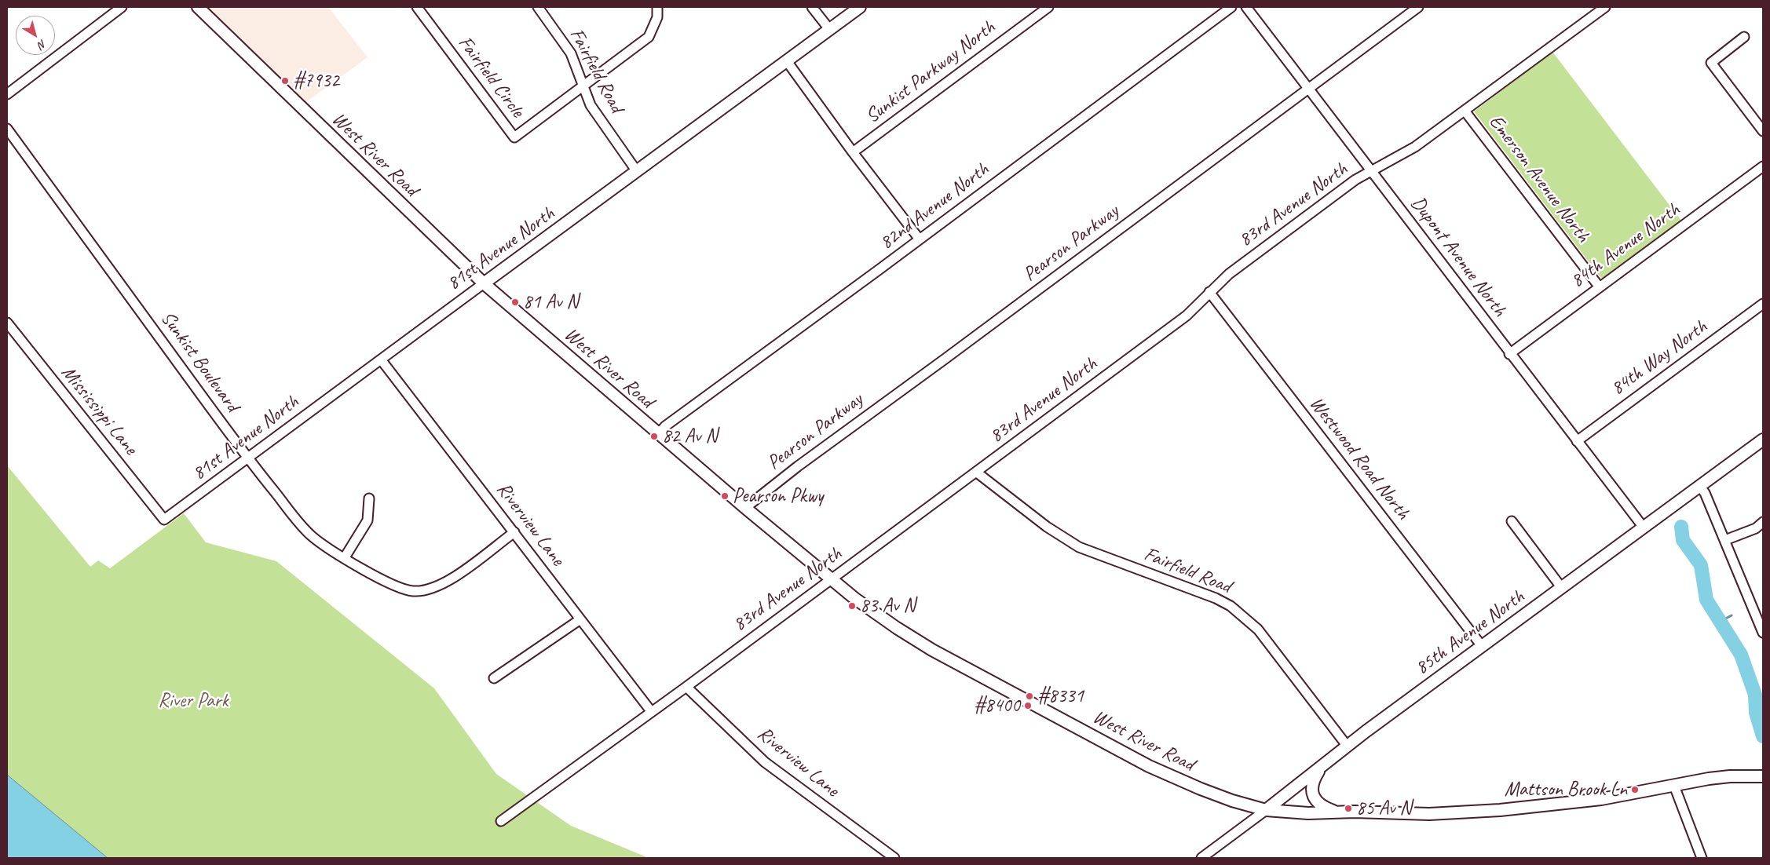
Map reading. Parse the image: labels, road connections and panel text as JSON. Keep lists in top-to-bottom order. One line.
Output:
{"streets":{"street":["Fairfield Road","Sunkist Parkway North","Fairfield Circle","West River Road","Emerson Avenue North","83rd Avenue North","82nd Avenue North","Pearson Parkway","84th Avenue North","81st Avenue North","Dupont Avenue North","84th Way North","Sunkist Boulevard","Mississippi Lane","Westwood Road North","Riverview Lane","85th Avenue North"]},"crossings":[["Fairfield Road","Fairfield Circle"],["Fairfield Road","83rd Avenue North"],["Fairfield Road","81st Avenue North"],["Fairfield Road","85th Avenue North"],["West River Road","83rd Avenue North"],["West River Road","82nd Avenue North"],["West River Road","Pearson Parkway"],["West River Road","81st Avenue North"],["West River Road","85th Avenue North"],["Emerson Avenue North","83rd Avenue North"],["Emerson Avenue North","84th Avenue North"],["83rd Avenue North","Dupont Avenue North"],["83rd Avenue North","Westwood Road North"],["83rd Avenue North","Riverview Lane"],["Pearson Parkway","Dupont Avenue North"],["84th Avenue North","Dupont Avenue North"],["81st Avenue North","Sunkist Boulevard"],["81st Avenue North","Mississippi Lane"],["81st Avenue North","Riverview Lane"],["Dupont Avenue North","84th Way North"],["Dupont Avenue North","85th Avenue North"],["Sunkist Boulevard","Riverview Lane"],["Westwood Road North","85th Avenue North"]],"parks":["River Park"],"places":["#7932","81 Av N","82 Av N","Pearson Pkwy","83 Av N","#8331","#8400","Mattson Brook Ln","85 Av N"],"north":"bottom right"}
